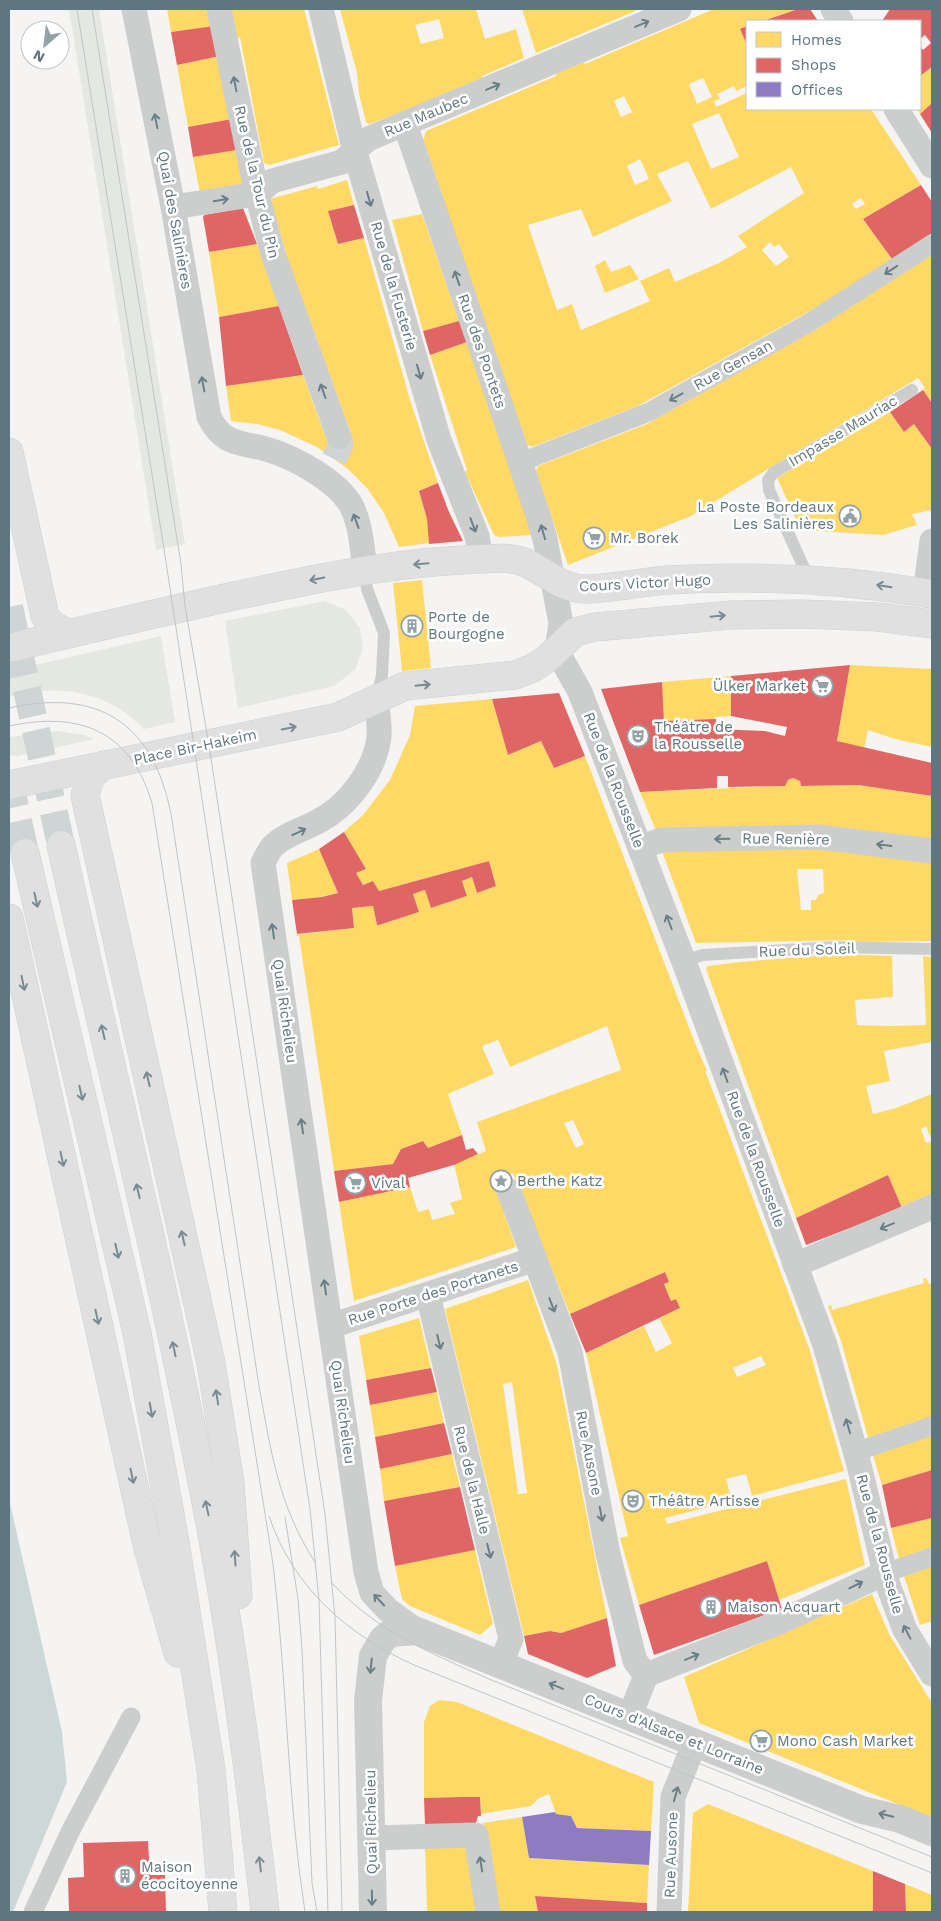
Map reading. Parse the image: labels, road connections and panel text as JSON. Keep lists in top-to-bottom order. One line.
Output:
{"streets":{"main road":["Cours Victor Hugo","Place Bir-Hakeim"],"street":["Rue Maubec","Rue de la Tour du Pin","Quai des Salinières","Rue de la Fusterie","Rue des Pontets","Rue Gensan","Rue de la Rousselle","Rue Renière","Quai Richelieu","Rue Porte des Portanets","Rue Ausone","Rue de la Halle","Cours d'Alsace et Lorraine"],"lane":["Impasse Mauriac","Rue du Soleil"]},"crossings":[["Rue Maubec","Rue de la Tour du Pin"],["Rue Maubec","Quai des Salinières"],["Rue Maubec","Rue de la Fusterie"],["Rue Maubec","Rue des Pontets"],["Rue de la Tour du Pin","Quai des Salinières"],["Rue de la Fusterie","Cours Victor Hugo"],["Rue des Pontets","Rue Gensan"],["Rue des Pontets","Cours Victor Hugo"],["Rue des Pontets","Rue de la Rousselle"],["Impasse Mauriac","Cours Victor Hugo"],["Place Bir-Hakeim","Quai Richelieu"],["Rue de la Rousselle","Rue Renière"],["Rue de la Rousselle","Rue du Soleil"],["Quai Richelieu","Rue Porte des Portanets"],["Quai Richelieu","Cours d'Alsace et Lorraine"],["Rue Porte des Portanets","Rue Ausone"],["Rue Porte des Portanets","Rue de la Halle"],["Rue Ausone","Cours d'Alsace et Lorraine"],["Rue de la Halle","Cours d'Alsace et Lorraine"]],"one_way":["Rue Maubec","Rue de la Tour du Pin","Quai des Salinières","Rue de la Fusterie","Rue des Pontets","Rue Gensan","Rue de la Rousselle","Rue Renière","Rue de la Halle","Cours d'Alsace et Lorraine"],"places":{"public building":["La Poste Bordeaux Les Salinières"],"supermarket":["Mr. Borek","Ülker Market","Vival","Mono Cash Market"],"building":["Porte de Bourgogne","Maison Acquart","Maison écocitoyenne"],"theatre":["Théâtre de la Rousselle","Théâtre Artisse"],"place":["Berthe Katz"]},"legend":["Homes","Shops","Offices"],"north":"bottom left"}
